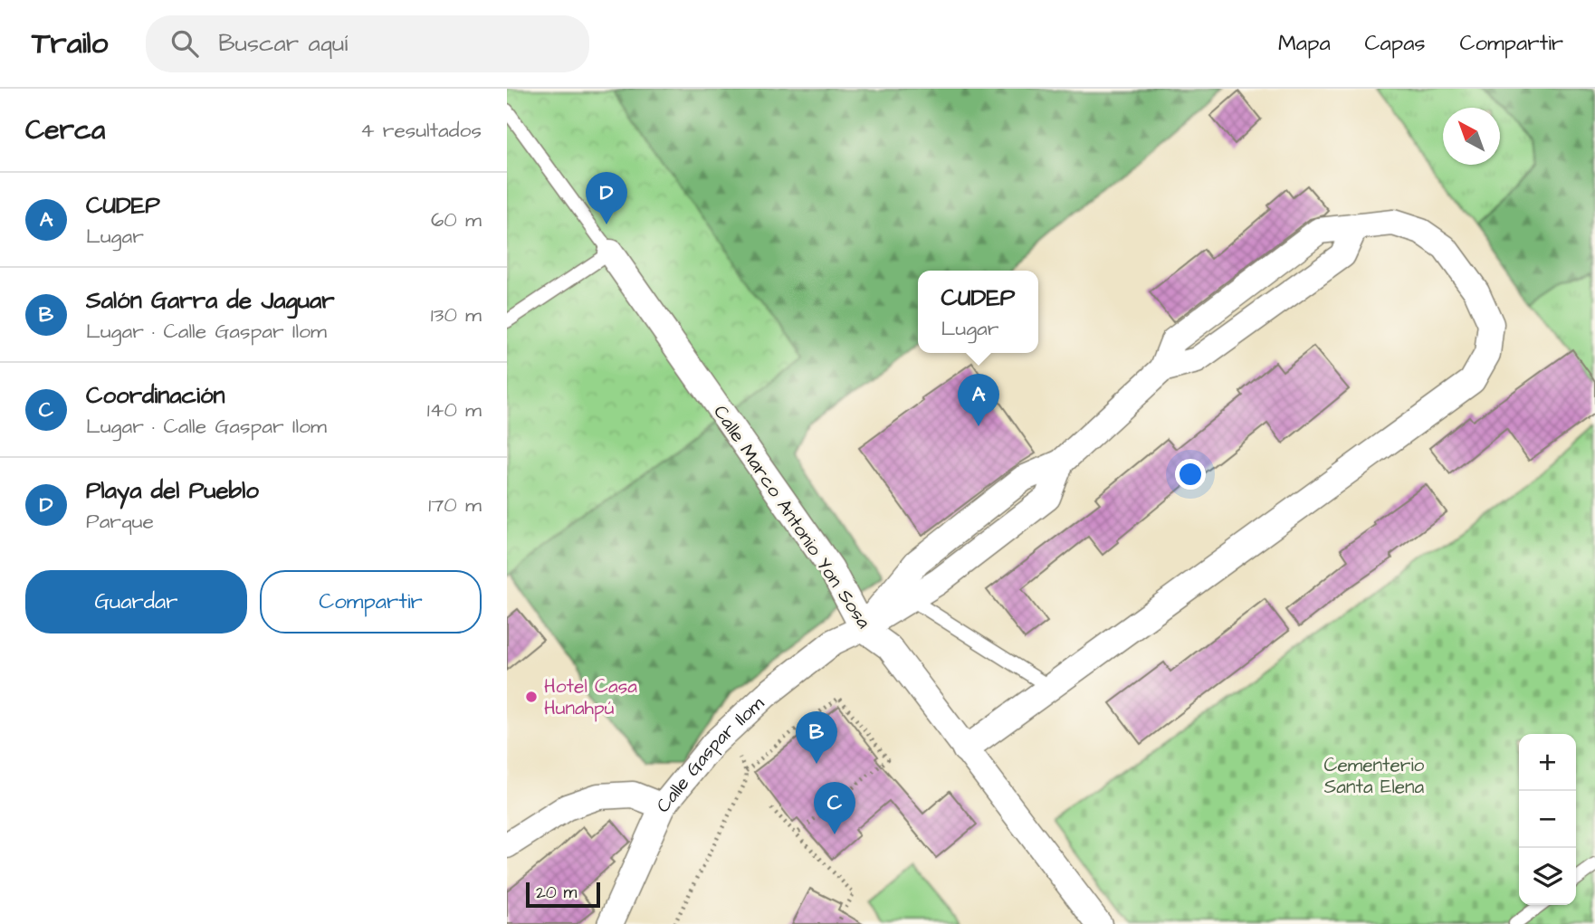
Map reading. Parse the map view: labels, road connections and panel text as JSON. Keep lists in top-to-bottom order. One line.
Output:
{"streets":{"street":["Calle Marco Antonio Yon Sosa","Calle Gaspar Ilom"]},"crossings":[["Calle Marco Antonio Yon Sosa","Calle Gaspar Ilom"]],"parks":["Cementerio Santa Elena"],"places":["Hotel Casa Hunahpú"],"scale_bar":"20 m","north":"top left","page":{"header":"Trailo","search":"Buscar aquí","nav":["Mapa","Capas","Compartir"],"heading":["Cerca","4 resultados"],"list":[{"mark":"A","name":"CUDEP","note":"Lugar","value":"60 m"},{"mark":"B","name":"Salón Garra de Jaguar","note":"Lugar · Calle Gaspar Ilom","value":"130 m"},{"mark":"C","name":"Coordinación","note":"Lugar · Calle Gaspar Ilom","value":"140 m"},{"mark":"D","name":"Playa del Pueblo","note":"Parque","value":"170 m"}],"pins":["D","A","B","C"],"popup":["CUDEP","Lugar"],"buttons":["Guardar","Compartir"],"map_buttons":["+","−"],"scale":"20 m"}}
